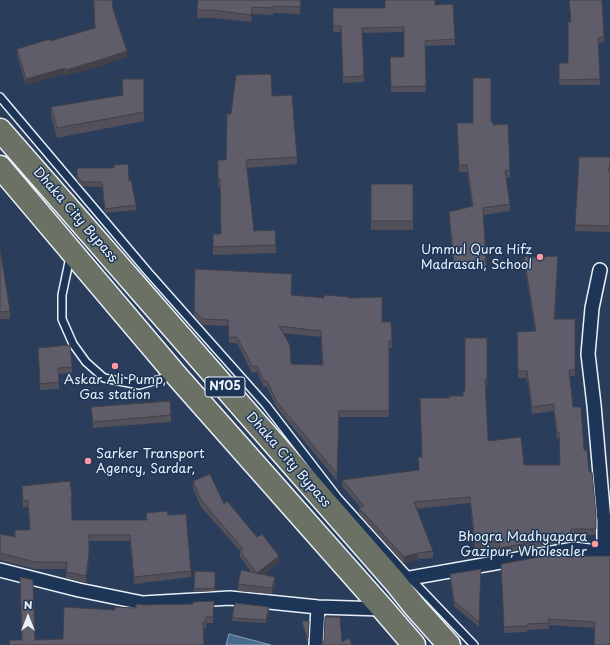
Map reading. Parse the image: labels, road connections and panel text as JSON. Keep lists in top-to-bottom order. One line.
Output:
{"streets":{"highway":["Dhaka City Bypass","N105"]},"places":["Ummul Qura Hifz Madrasah, School","Askar Ali Pump, Gas station","Sarker Transport Agency, Sardar,","Bhogra Madhyapara Gazipur, Wholesaler"],"north":"top"}
